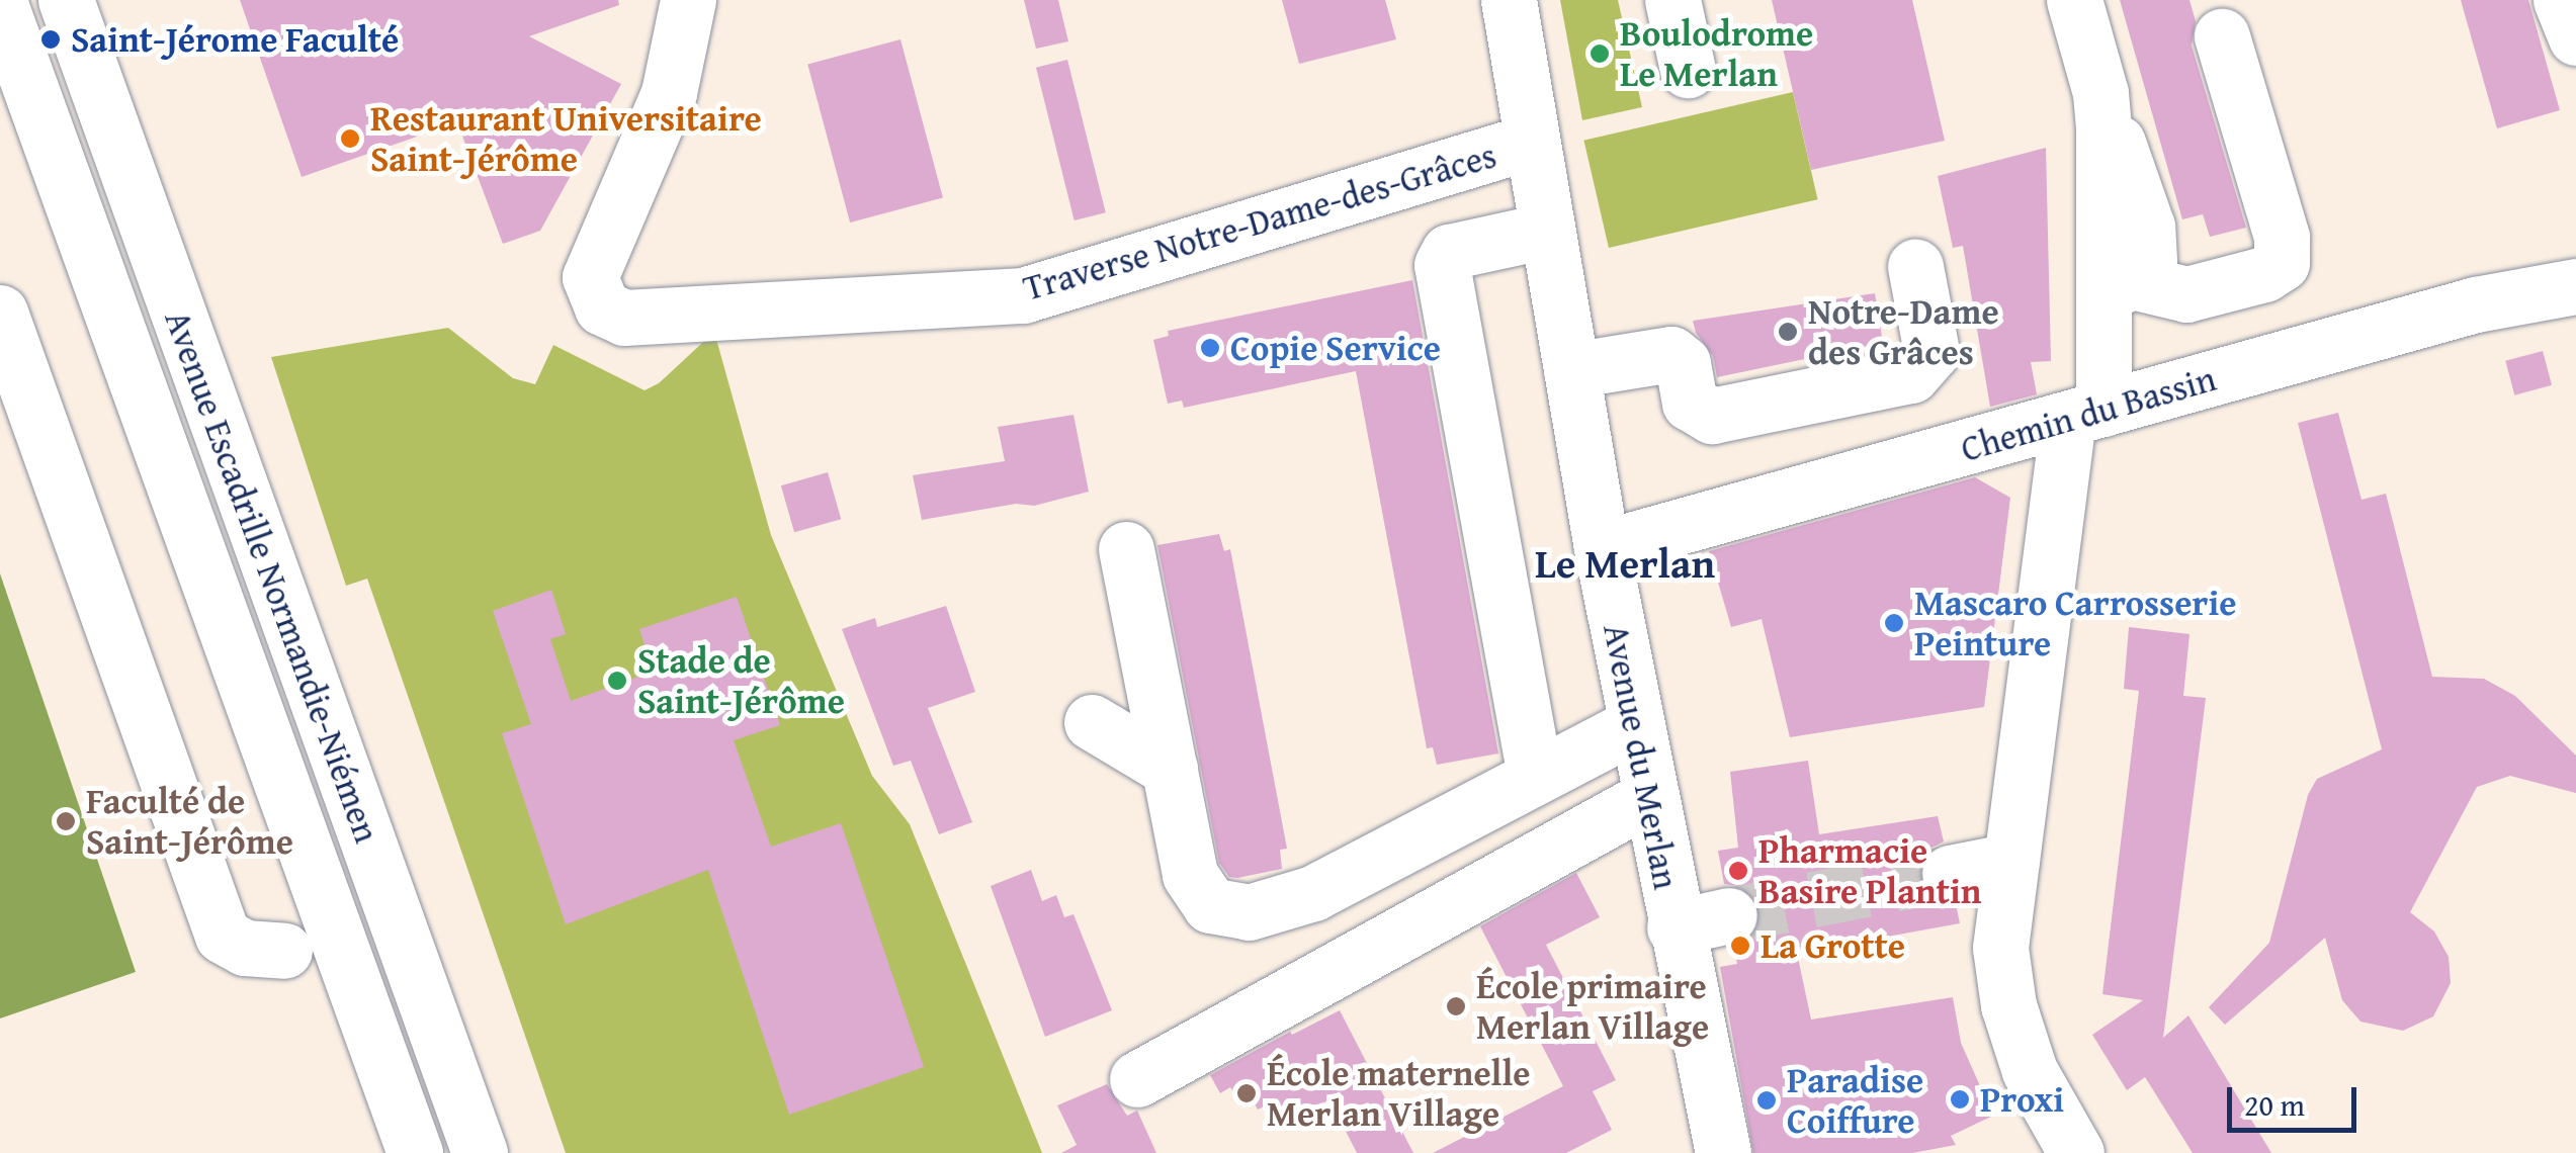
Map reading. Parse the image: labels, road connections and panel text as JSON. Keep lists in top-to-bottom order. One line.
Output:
{"streets":{"street":["Traverse Notre-Dame-des-Grâces","Chemin du Bassin","Avenue Escadrille Normandie-Niémen","Avenue du Merlan"]},"crossings":[["Traverse Notre-Dame-des-Grâces","Avenue du Merlan"],["Chemin du Bassin","Avenue du Merlan"]],"districts":["Le Merlan"],"places":["Saint-Jérome Faculté","Boulodrome Le Merlan","Restaurant Universitaire Saint-Jérôme","Notre-Dame des Grâces","Copie Service","Mascaro Carrosserie Peinture","Stade de Saint-Jérôme","Faculté de Saint-Jérôme","Pharmacie Basire Plantin","La Grotte","École primaire Merlan Village","École maternelle Merlan Village","Proxi","Paradise Coiffure"],"scale_bar":"20 m"}
